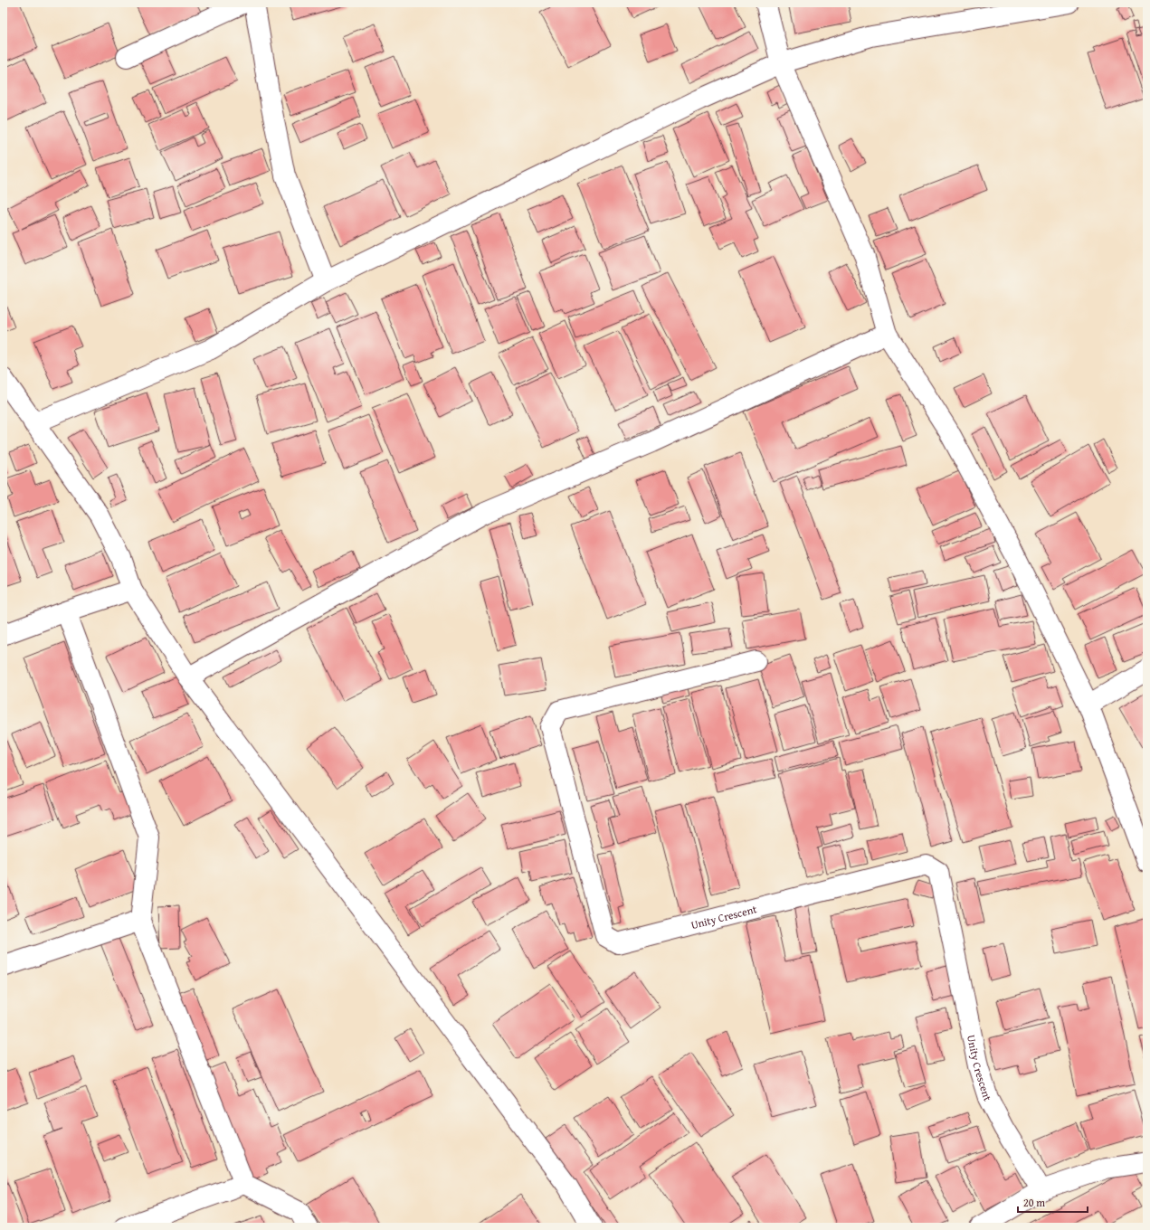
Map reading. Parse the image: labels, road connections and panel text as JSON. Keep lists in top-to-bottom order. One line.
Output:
{"streets":{"street":["Unity Crescent"]},"scale_bar":"20 m"}
